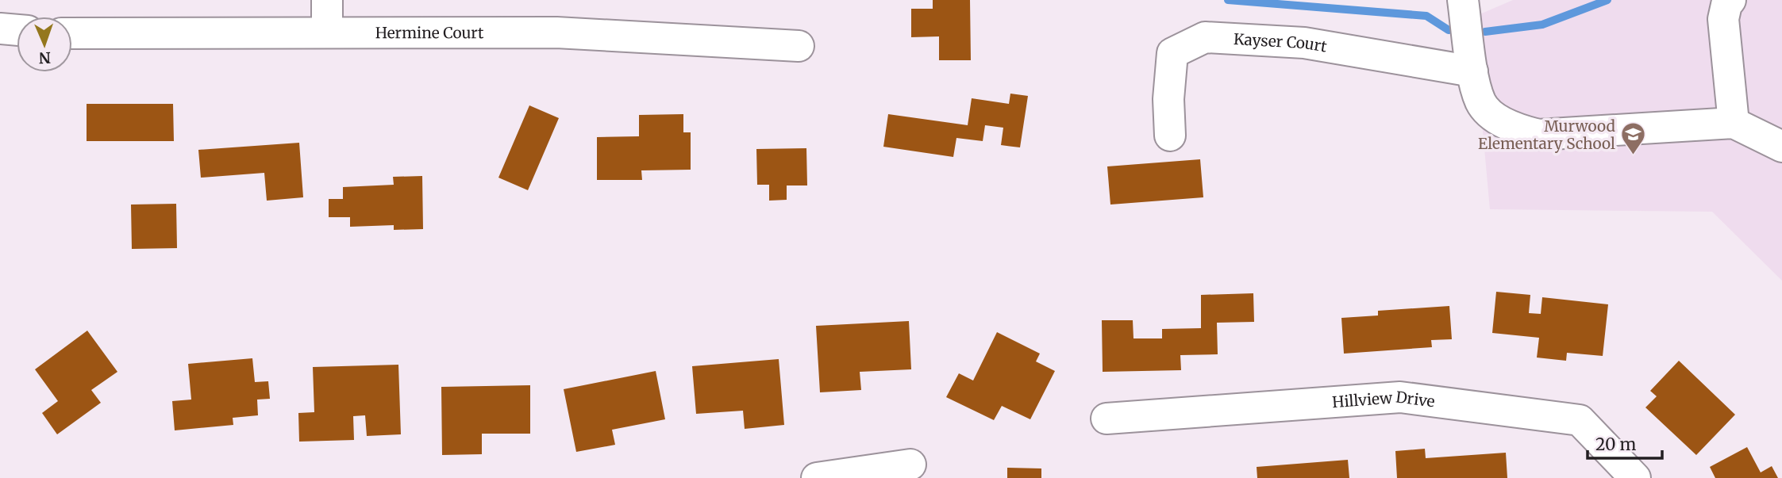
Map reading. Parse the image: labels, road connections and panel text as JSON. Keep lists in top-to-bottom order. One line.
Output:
{"streets":{"street":["Hermine Court","Kayser Court","Hillview Drive"]},"places":{"school or university":["Murwood Elementary School"]},"scale_bar":"20 m","north":"bottom"}
